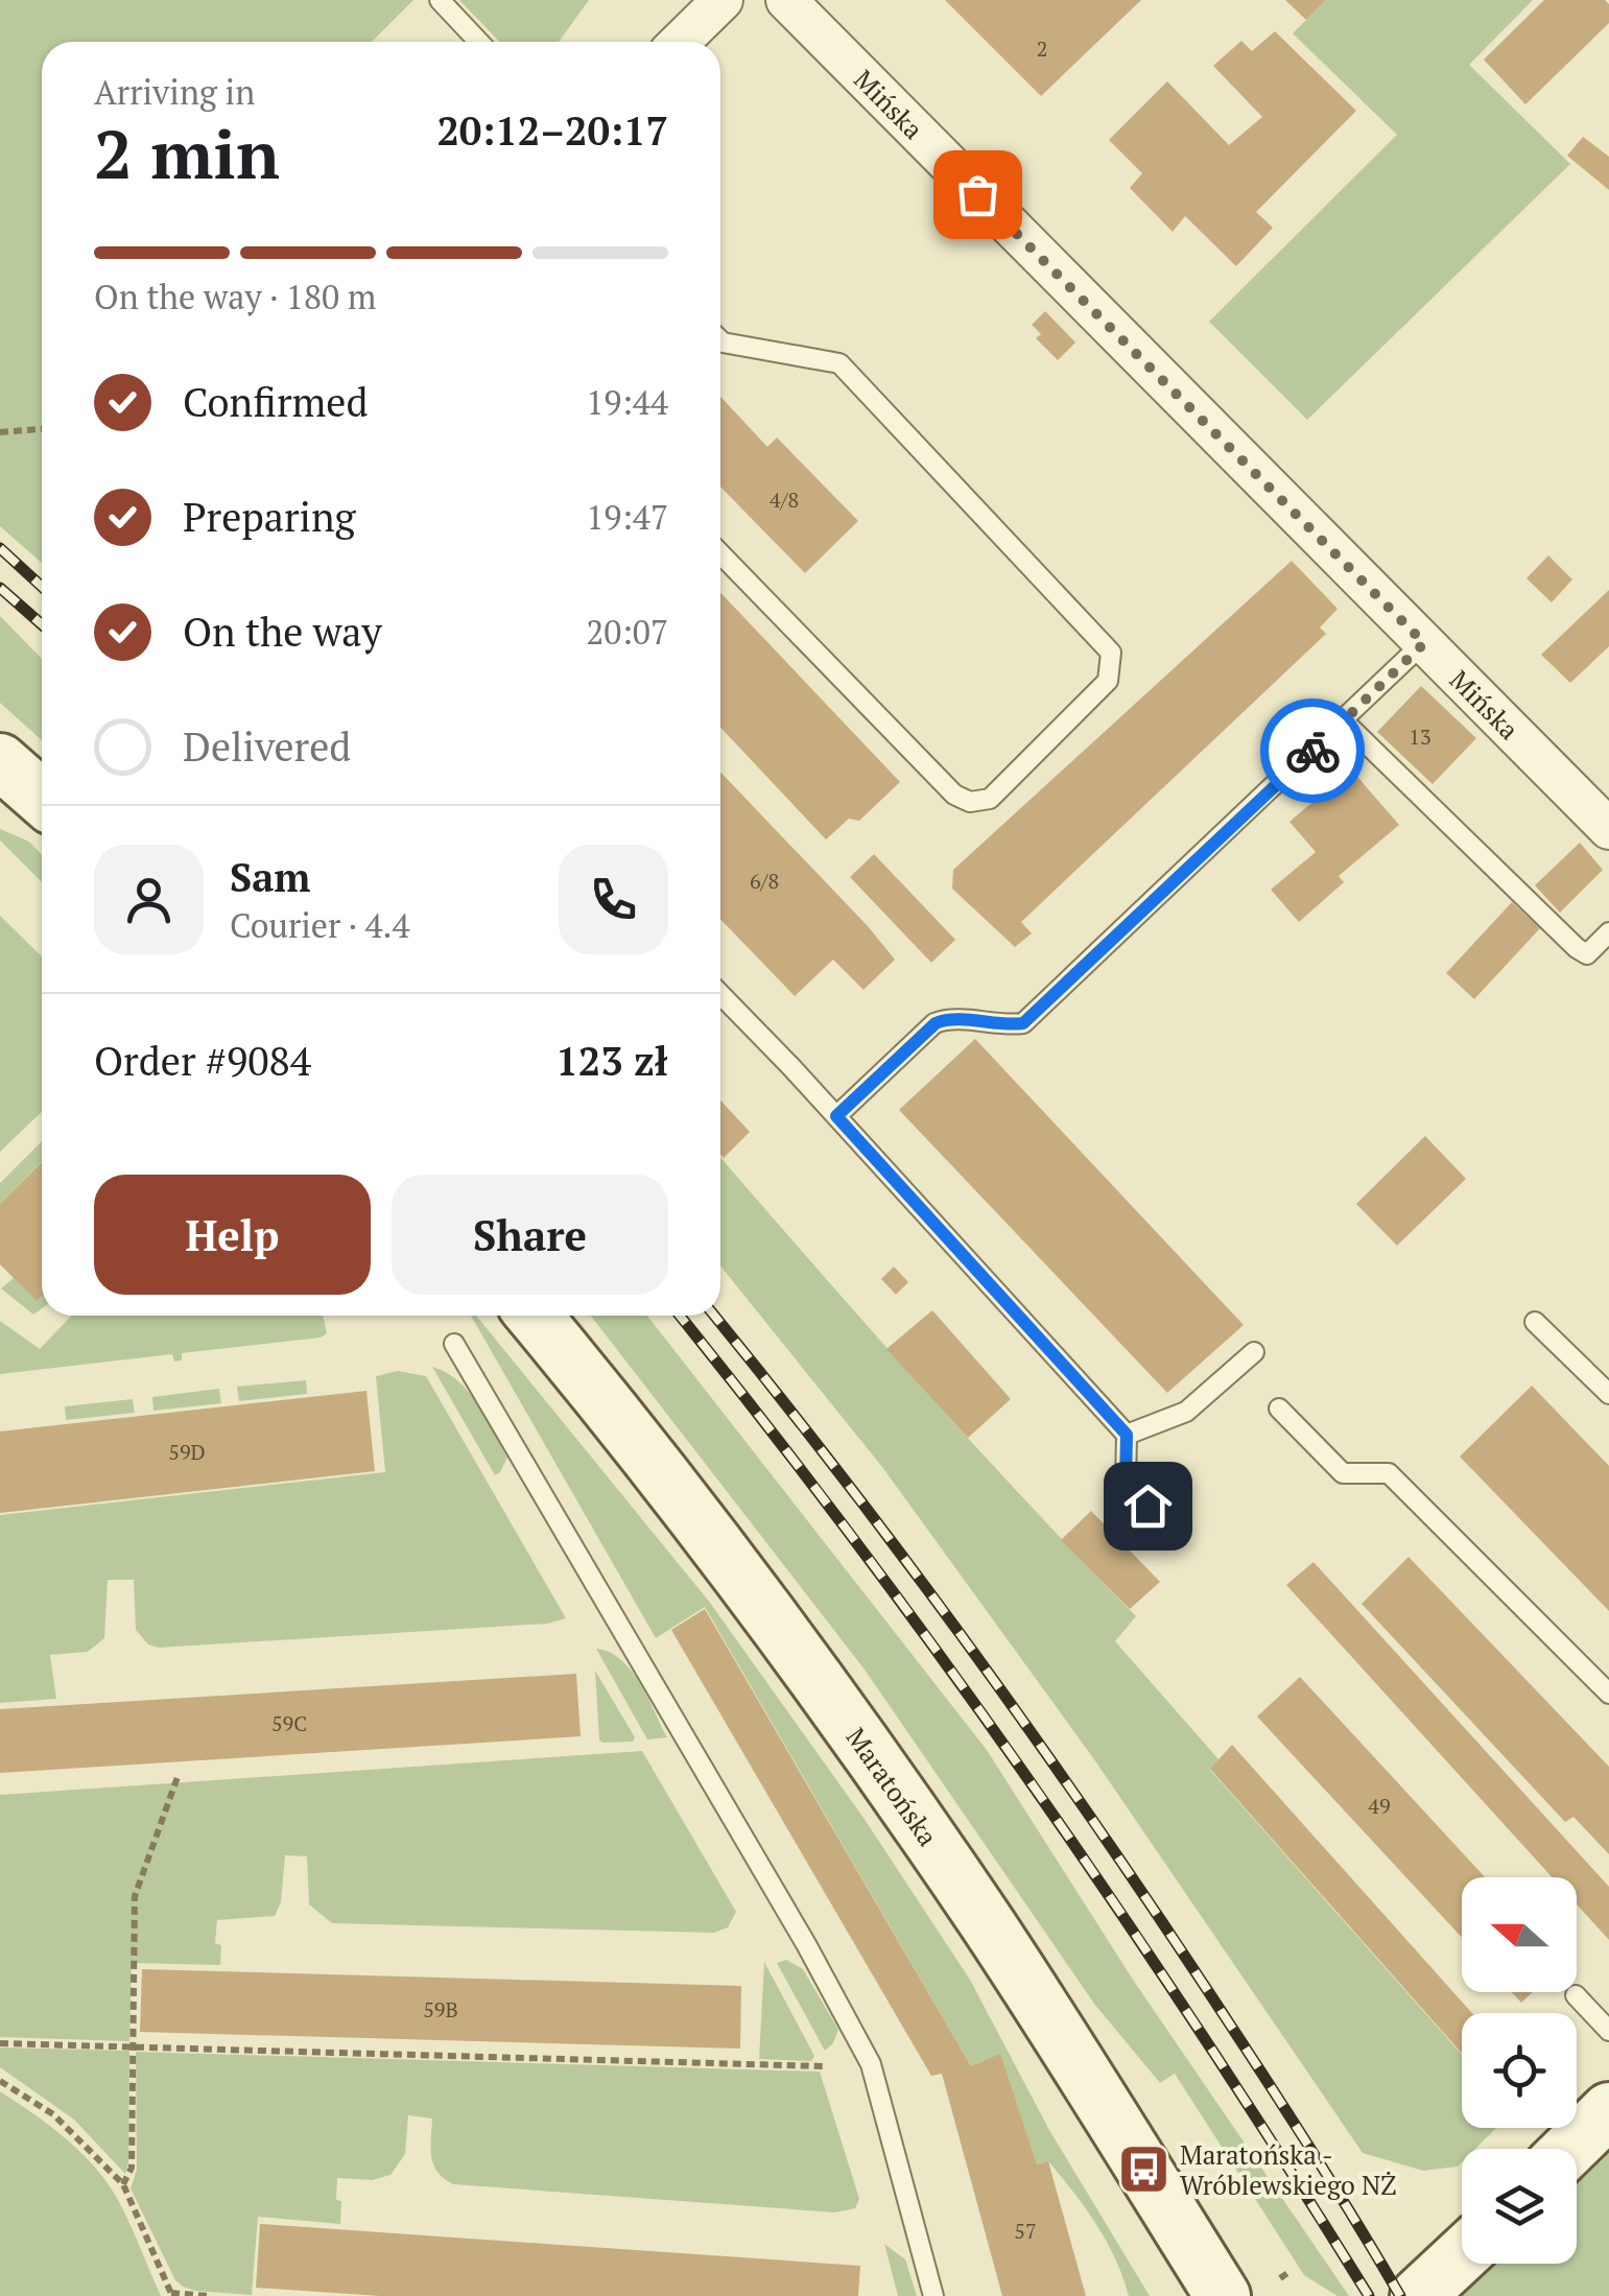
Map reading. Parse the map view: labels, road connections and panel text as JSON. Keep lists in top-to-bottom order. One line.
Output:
{"streets":{"street":["Mińska","Maratońska"]},"places":{"bus stop":["Maratońska - Wróblewskiego NŻ"]},"house_numbers":["2","4/8","13","6/8","59D","59C","49","59B","57"],"north":"left","page":{"heading":["2 min","Arriving in","20:12–20:17"],"panel":["Sam","Courier · 4.4","Order #9084","123 zł"],"bar":"On the way · 180 m","list":[["Confirmed","19:44"],["Preparing","19:47"],["On the way","20:07"],"Delivered"],"buttons":["Help","Share"]}}
